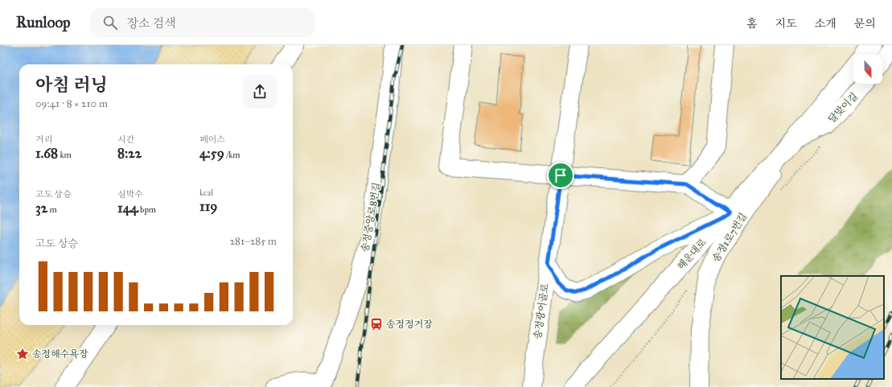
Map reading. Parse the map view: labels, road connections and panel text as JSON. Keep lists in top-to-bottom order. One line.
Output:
{"streets":{"street":["달맞이길","송정중앙로8번길","송정1로7번길","해운대로","송정광어골로"]},"crossings":[["달맞이길","송정1로7번길"],["달맞이길","해운대로"],["송정1로7번길","해운대로"]],"places":{"station":["송정정거장"],"place":["송정해수욕장"]},"north":"bottom","page":{"header":"Runloop","search":"장소 검색","nav":["홈","지도","소개","문의"],"heading":["아침 러닝","09:41 · 8 × 210 m"],"stats":[["거리","1.68 km"],["시간","8:22"],["페이스","4:59 /km"],["고도 상승","32 m"],["심박수","144 bpm"],["kcal","119"]],"chart":["고도 상승","281–285 m"]}}
